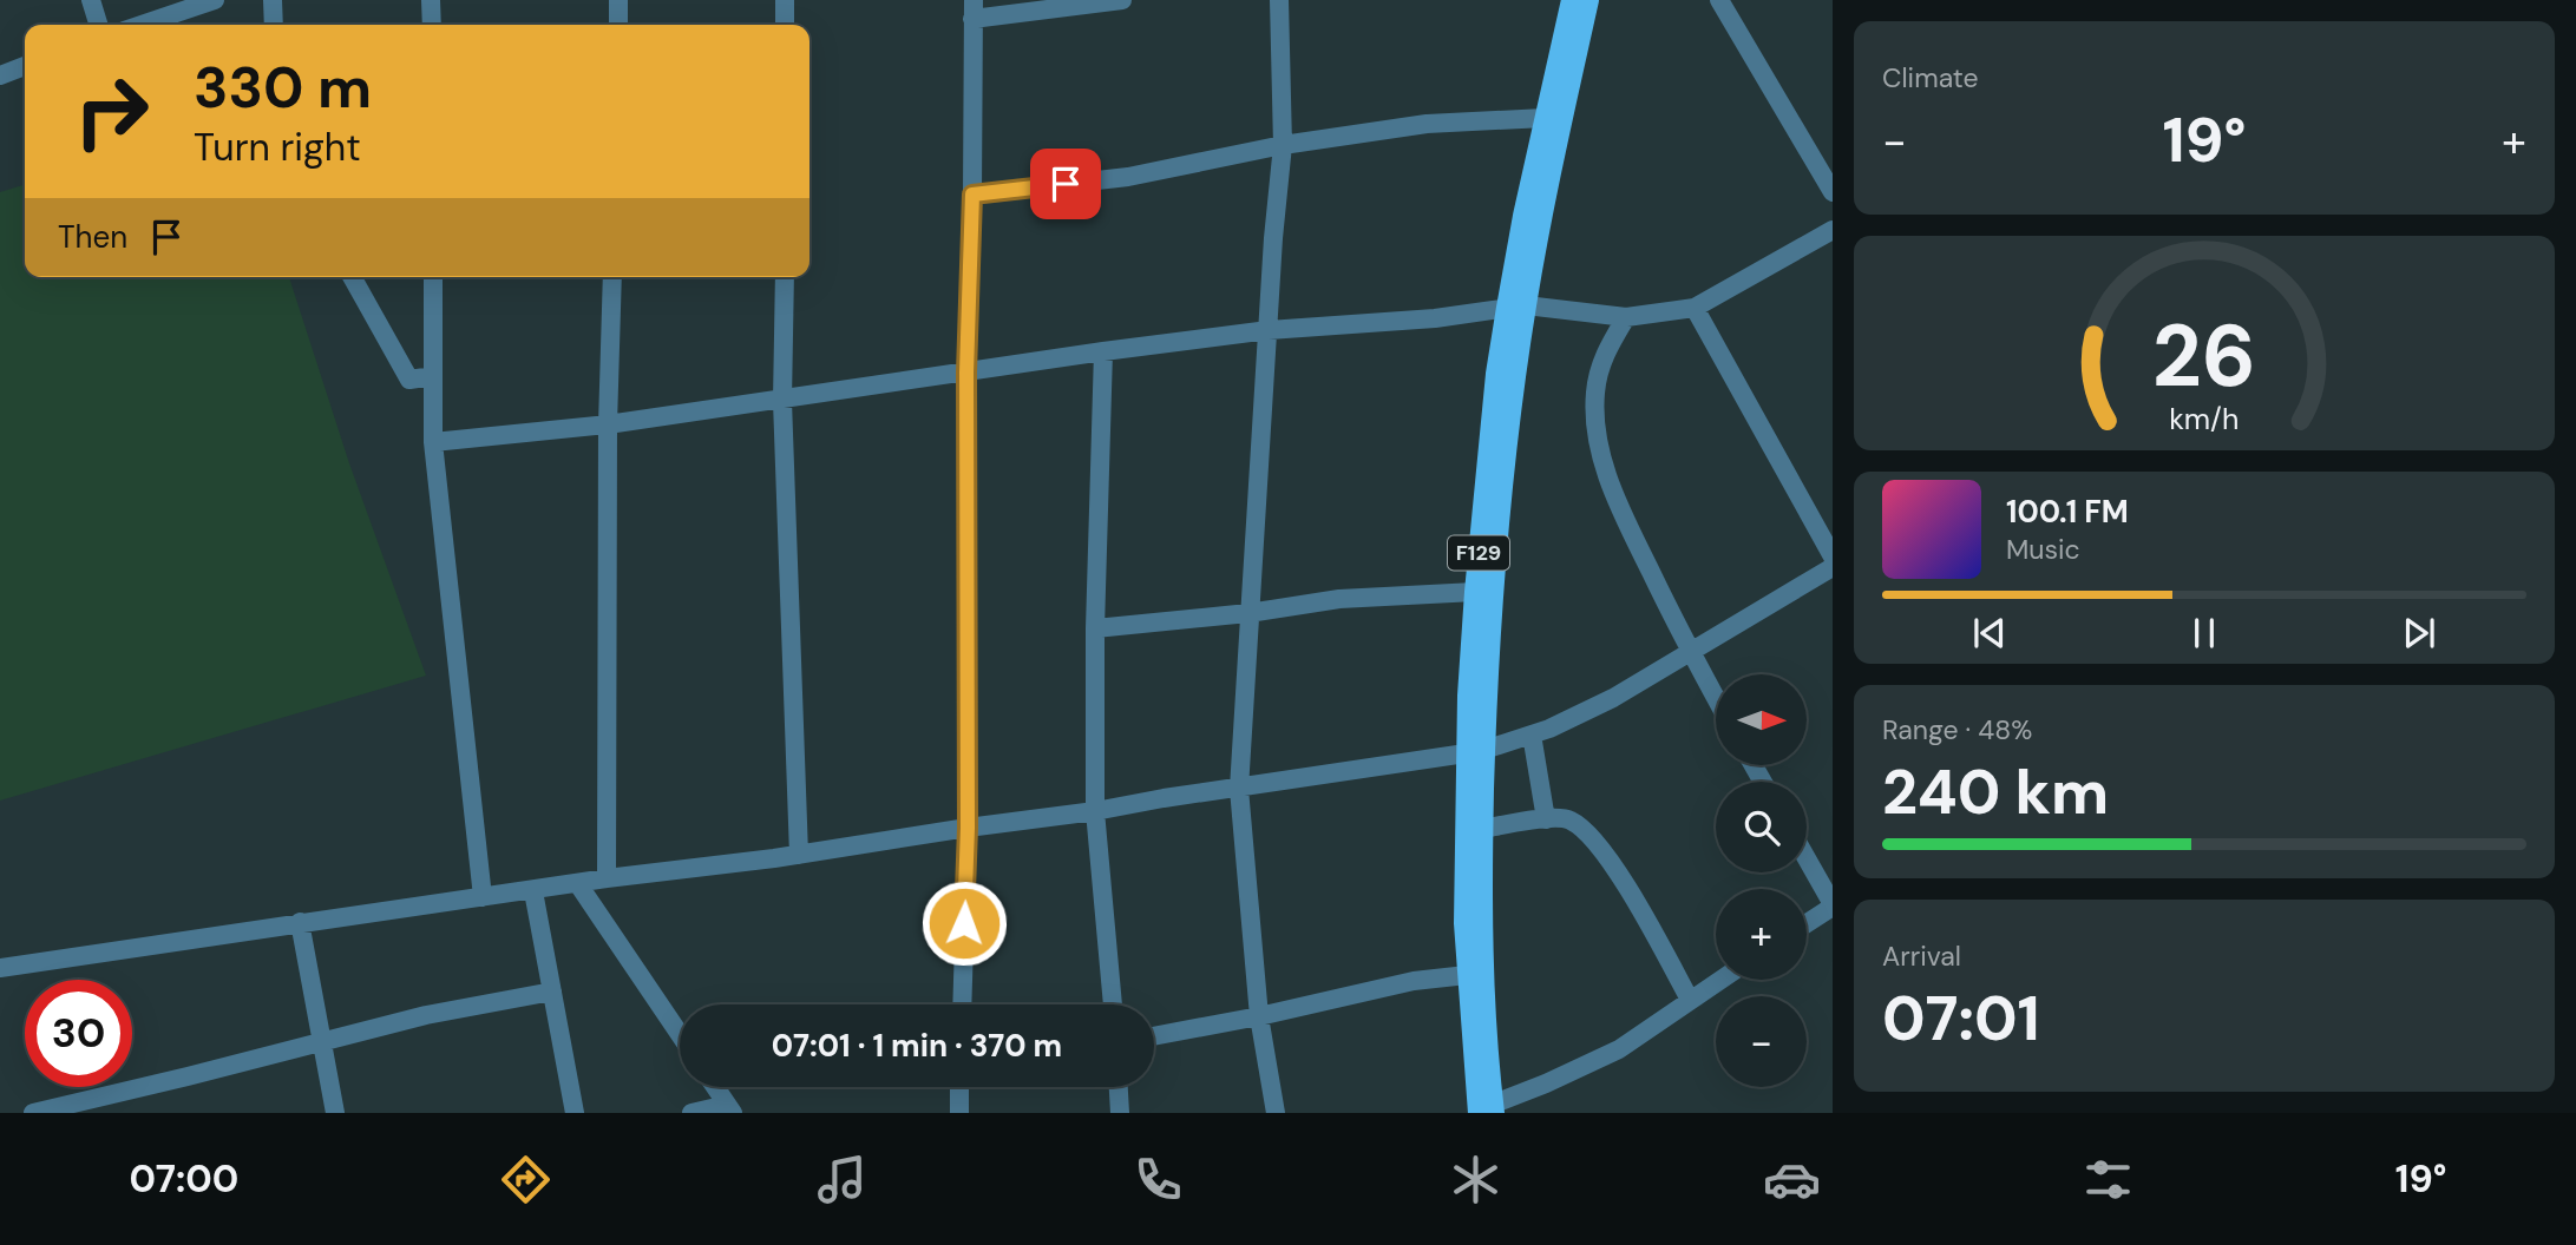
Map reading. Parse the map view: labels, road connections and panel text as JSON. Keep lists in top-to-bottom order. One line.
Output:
{"streets":{"main road":["F129"]},"north":"right","page":{"tile":["Climate",["Range · 48%","240 km"],["Arrival","07:01"]],"turn":["330 m","Turn right"],"heat":["−","19°","+"],"then":"Then","song":["100.1 FM","Music"],"map_buttons":["+","−"],"limit":"30","trip":"07:01 · 1 min · 370 m","tabs":["07:00","19°"],"gauge":["26","km/h"]}}
